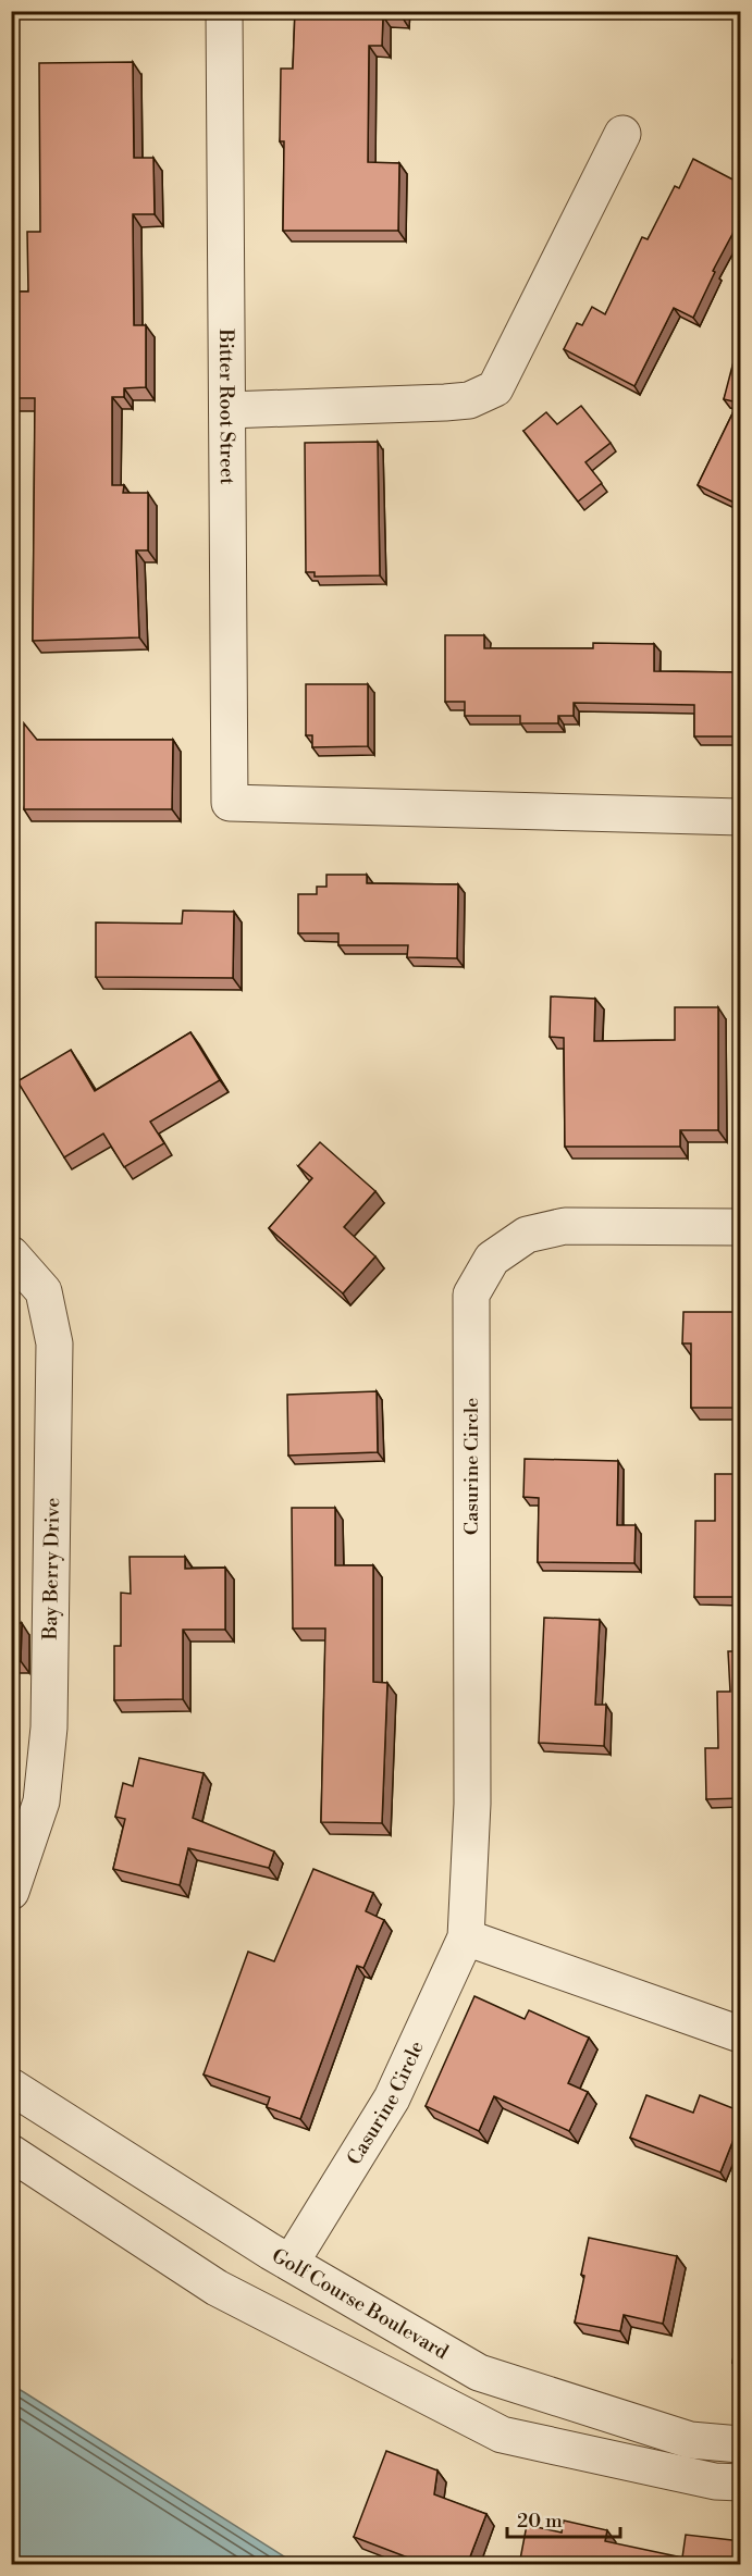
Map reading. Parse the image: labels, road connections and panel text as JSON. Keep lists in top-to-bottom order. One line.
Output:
{"streets":{"street":["Bitter Root Street","Casurine Circle","Bay Berry Drive","Golf Course Boulevard"]},"crossings":[["Casurine Circle","Golf Course Boulevard"]],"scale_bar":"20 m"}
